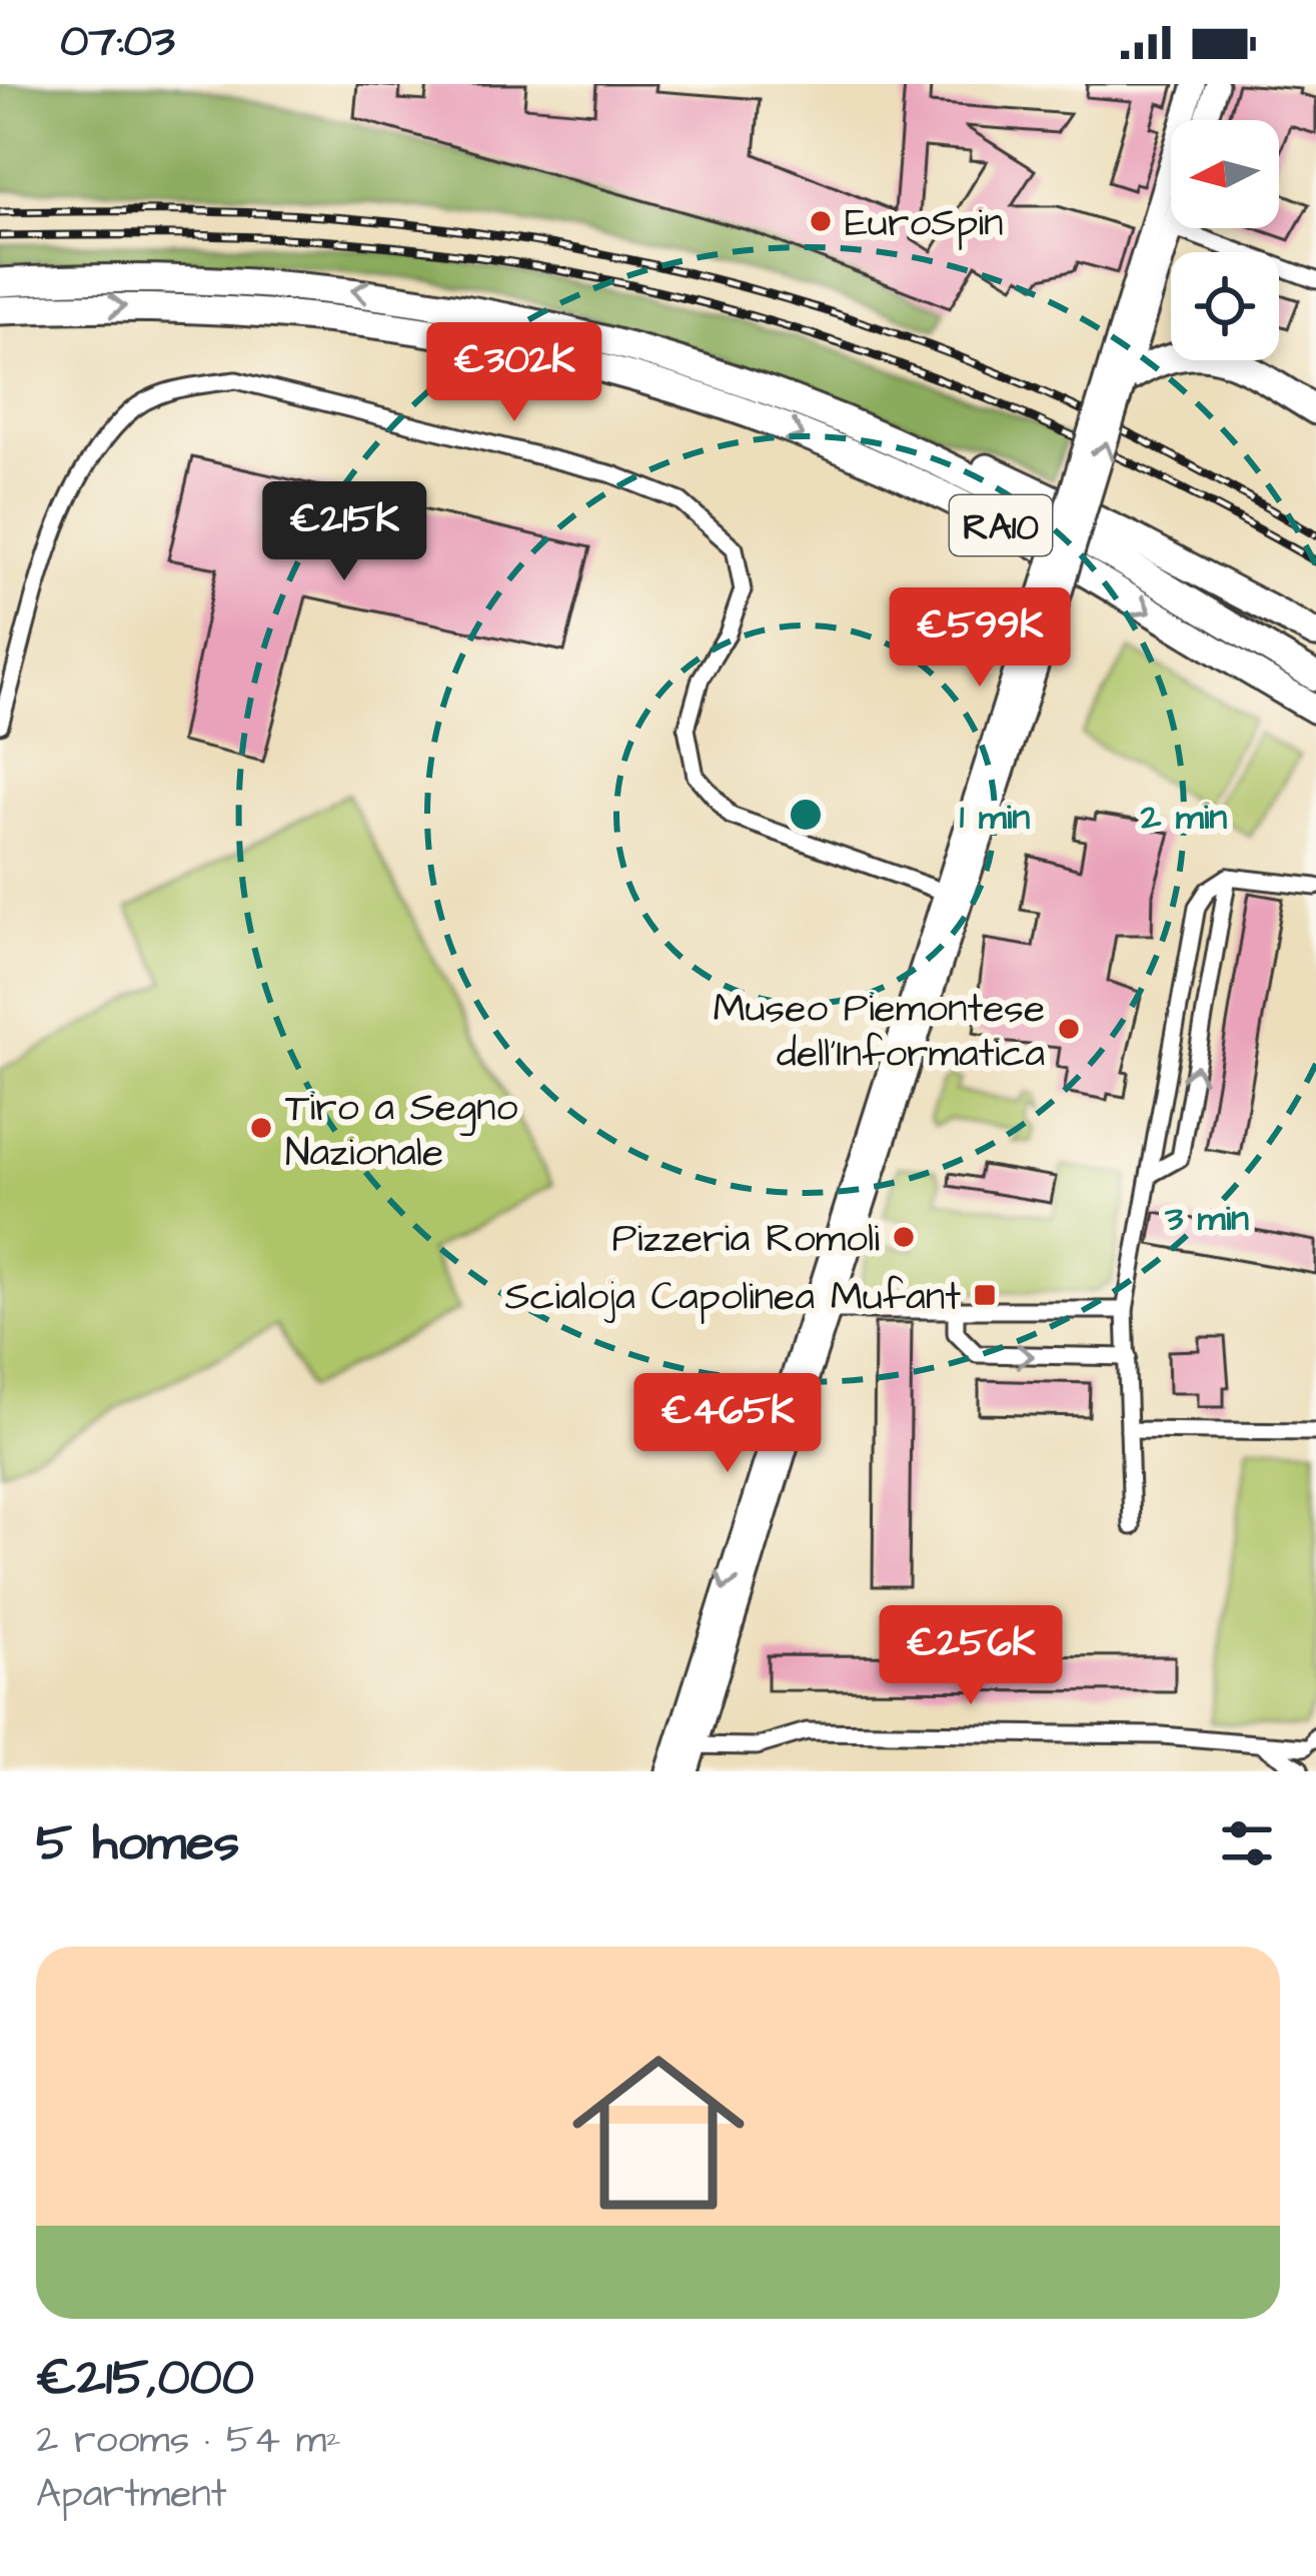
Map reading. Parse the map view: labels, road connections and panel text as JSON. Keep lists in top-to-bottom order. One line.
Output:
{"streets":{"highway":["RA10"]},"places":{"other":["EuroSpin","Museo Piemontese dell’Informatica","Tiro a Segno Nazionale","Pizzeria Romoli"],"transit":["Scialoja Capolinea Mufant"]},"north":"left","page":{"status":"07:03","price":["€302K","€215K","€599K","€465K","€256K"],"heading":"5 homes","list":[{"name":"€215,000","note":"2 rooms · 54 m² · Apartment"}]},"rings":["1 min","2 min","3 min"]}
